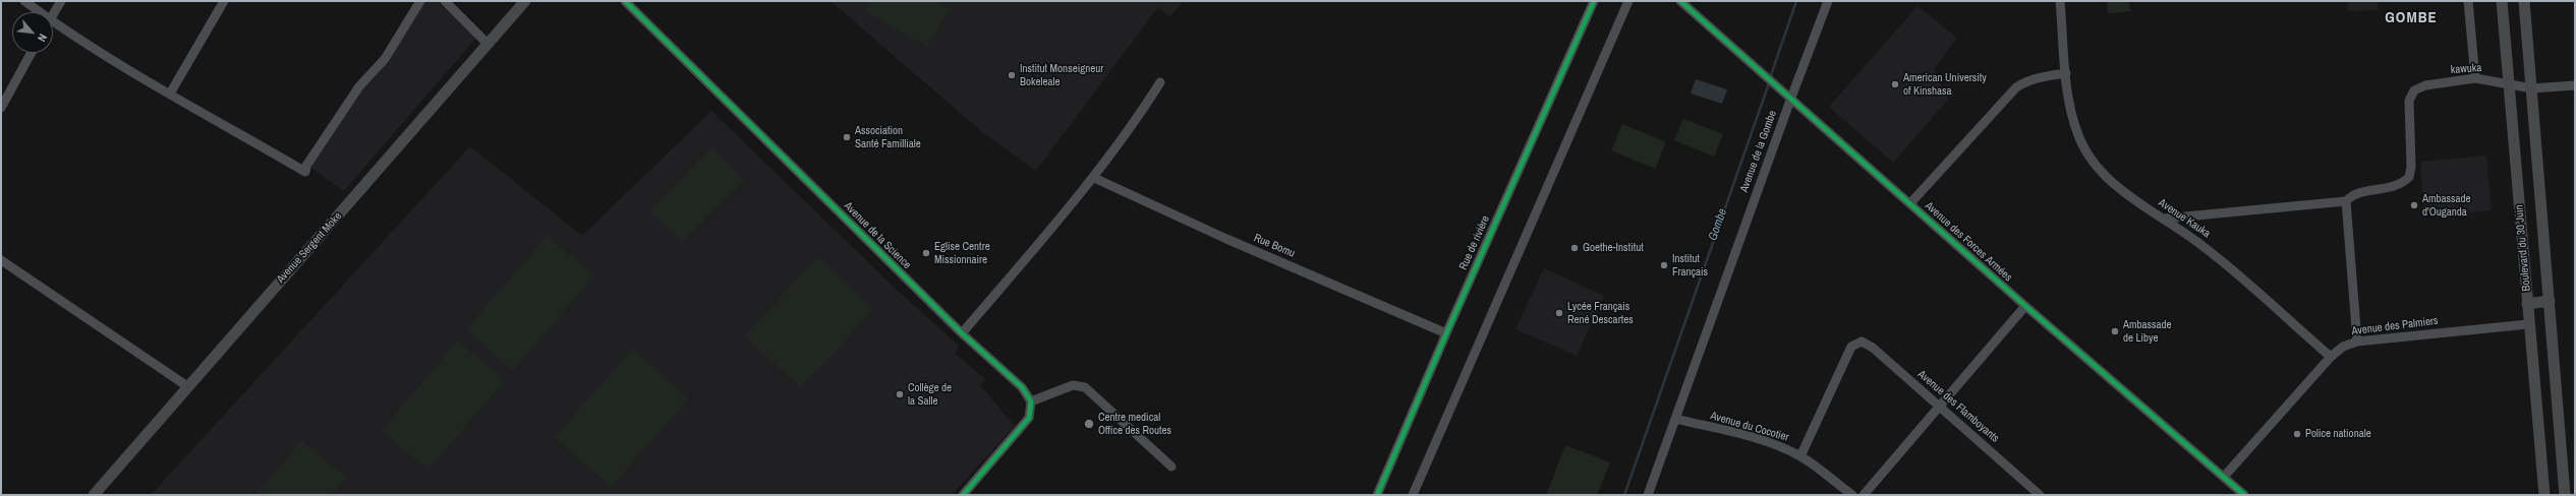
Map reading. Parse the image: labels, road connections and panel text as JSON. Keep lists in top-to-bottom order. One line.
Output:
{"streets":{"main road":["Avenue Sergent Moke","Boulevard du 30 Juin"],"street":["kawuka","Avenue de la Gombe","Avenue Kauka","Avenue de la Science","Avenue des Forces Armées","Rue de rivière","Rue Bomu","Avenue des Palmiers","Avenue des Flamboyants","Avenue du Cocotier"]},"crossings":[["kawuka","Boulevard du 30 Juin"],["Avenue de la Gombe","Avenue des Forces Armées"],["Avenue de la Gombe","Avenue du Cocotier"],["Avenue Kauka","Avenue des Palmiers"],["Avenue des Forces Armées","Avenue des Palmiers"],["Rue de rivière","Rue Bomu"],["Boulevard du 30 Juin","Avenue des Palmiers"],["Avenue des Flamboyants","Avenue du Cocotier"]],"districts":["GOMBE"],"water":["Gombe"],"places":["Institut Monseigneur Bokeleale","American University of Kinshasa","Association Santé Familliale","Ambassade d'Ouganda","Goethe-Institut","Eglise Centre Missionnaire","Institut Français","Lycée Français René Descartes","Ambassade de Libye","Collège de la Salle","Centre medical Office des Routes","Police nationale"],"north":"bottom right"}
